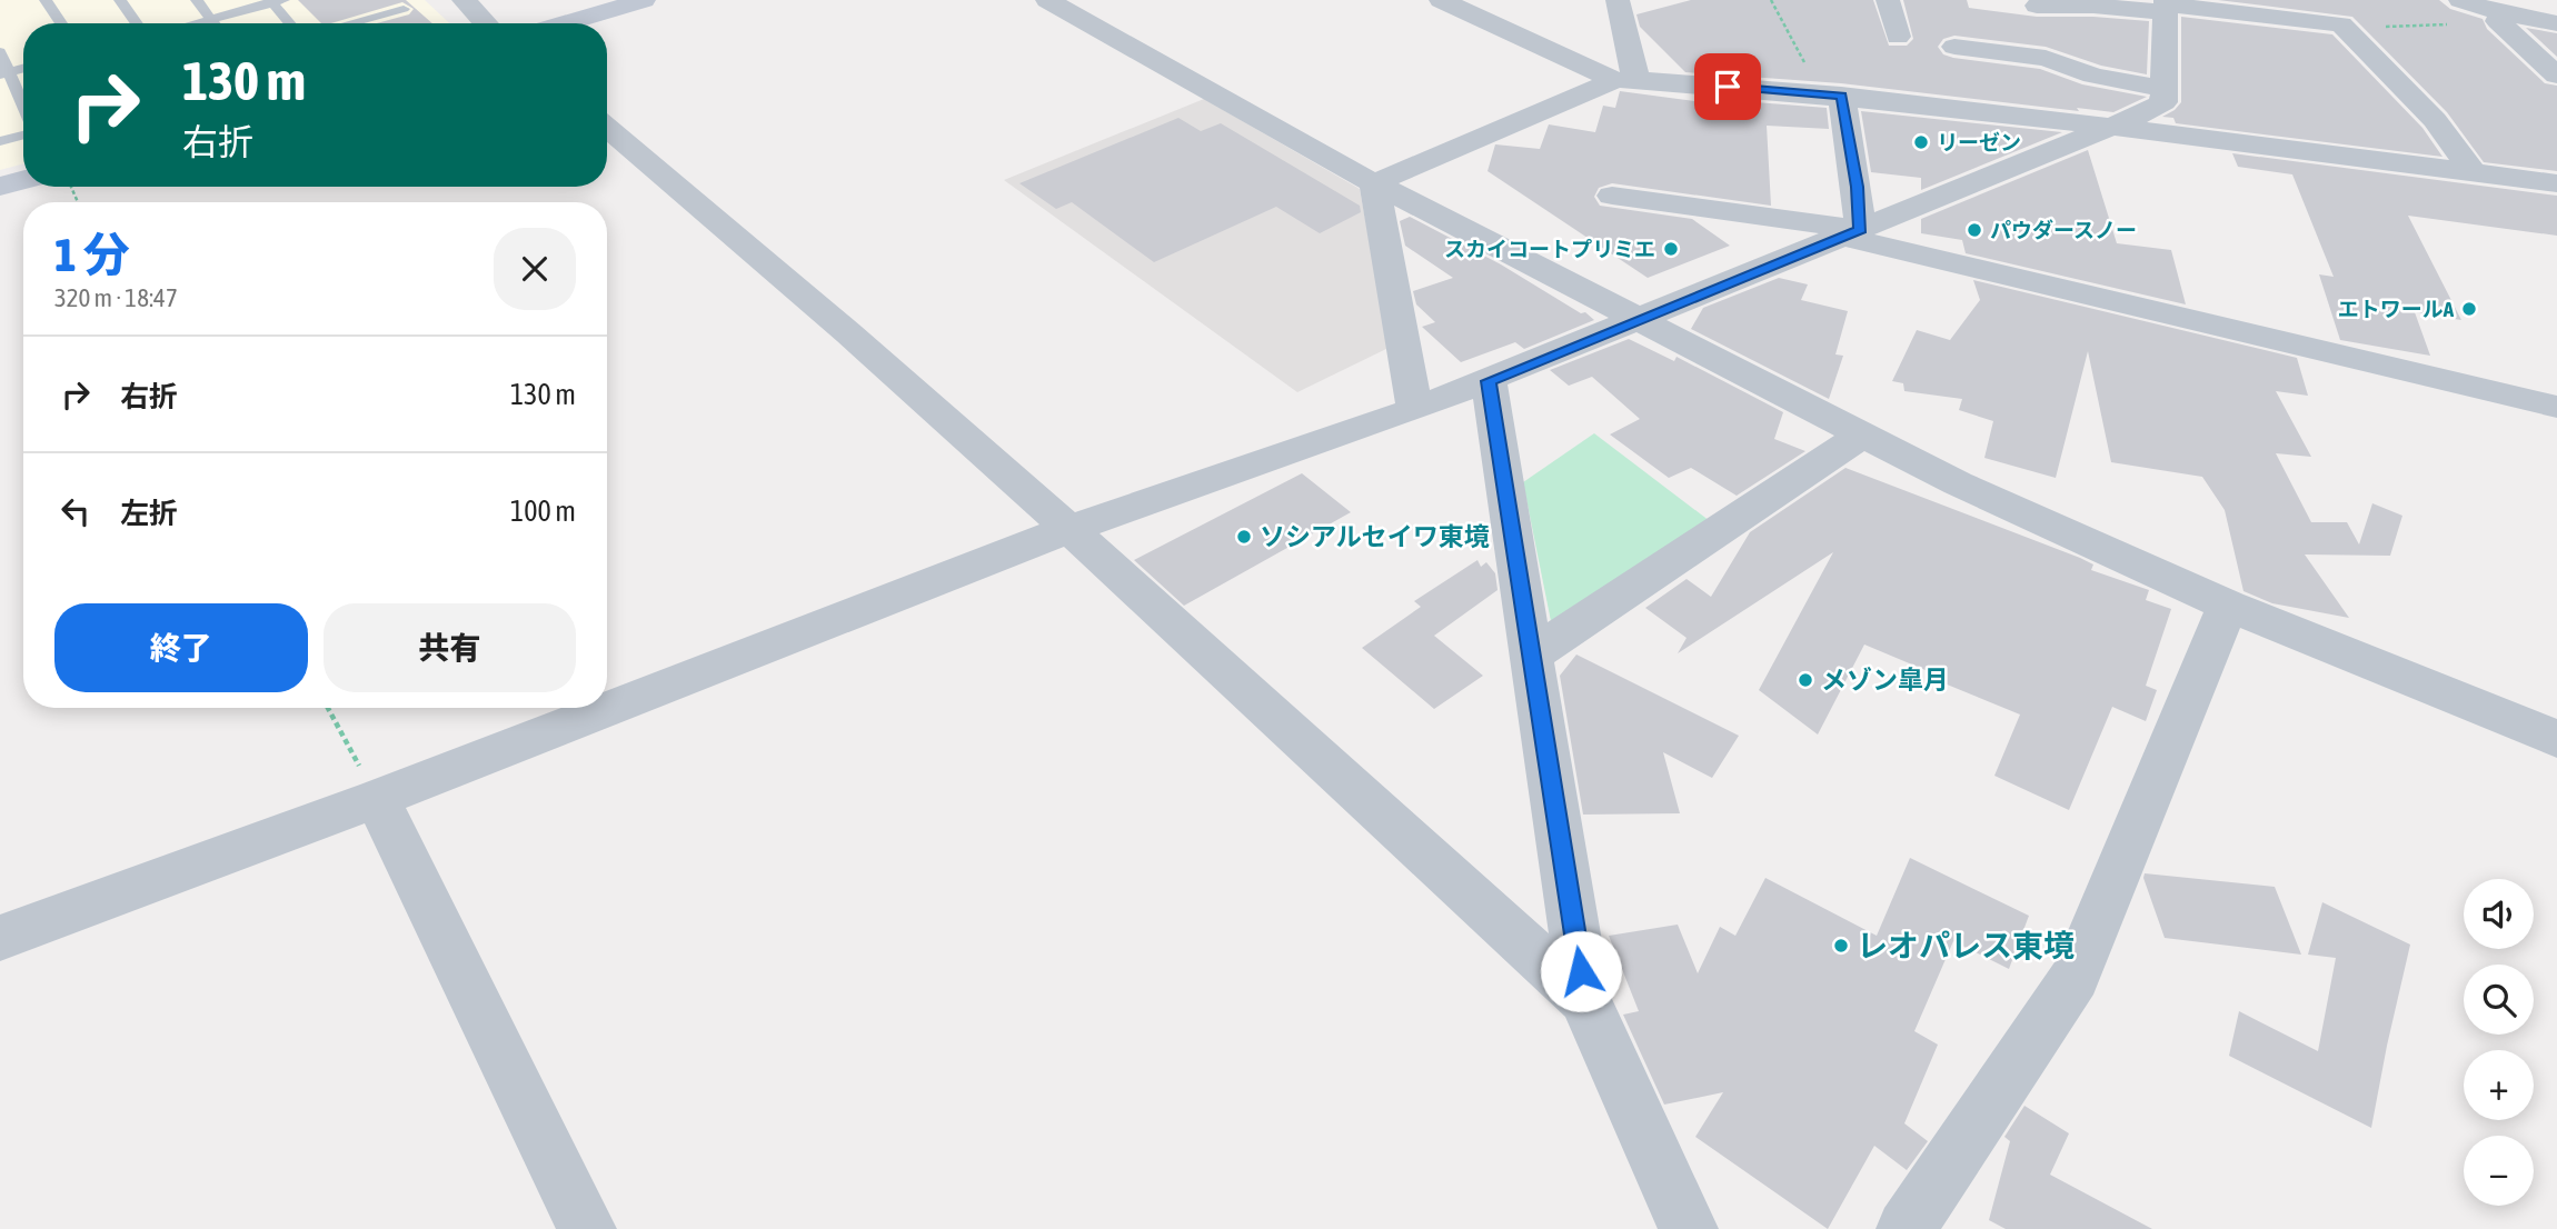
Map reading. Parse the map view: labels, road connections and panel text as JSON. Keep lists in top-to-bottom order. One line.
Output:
{"places":["リーゼン","パウダースノー","スカイコートプリミエ","エトワールA","ソシアルセイワ東境","メゾン皐月","レオパレス東境"],"page":{"turn":["130 m","右折"],"heading":["1 分","320 m · 18:47"],"list":[{"name":"右折","value":"130 m"},{"name":"左折","value":"100 m"}],"buttons":["終了","共有"],"map_buttons":["+","−"]}}
